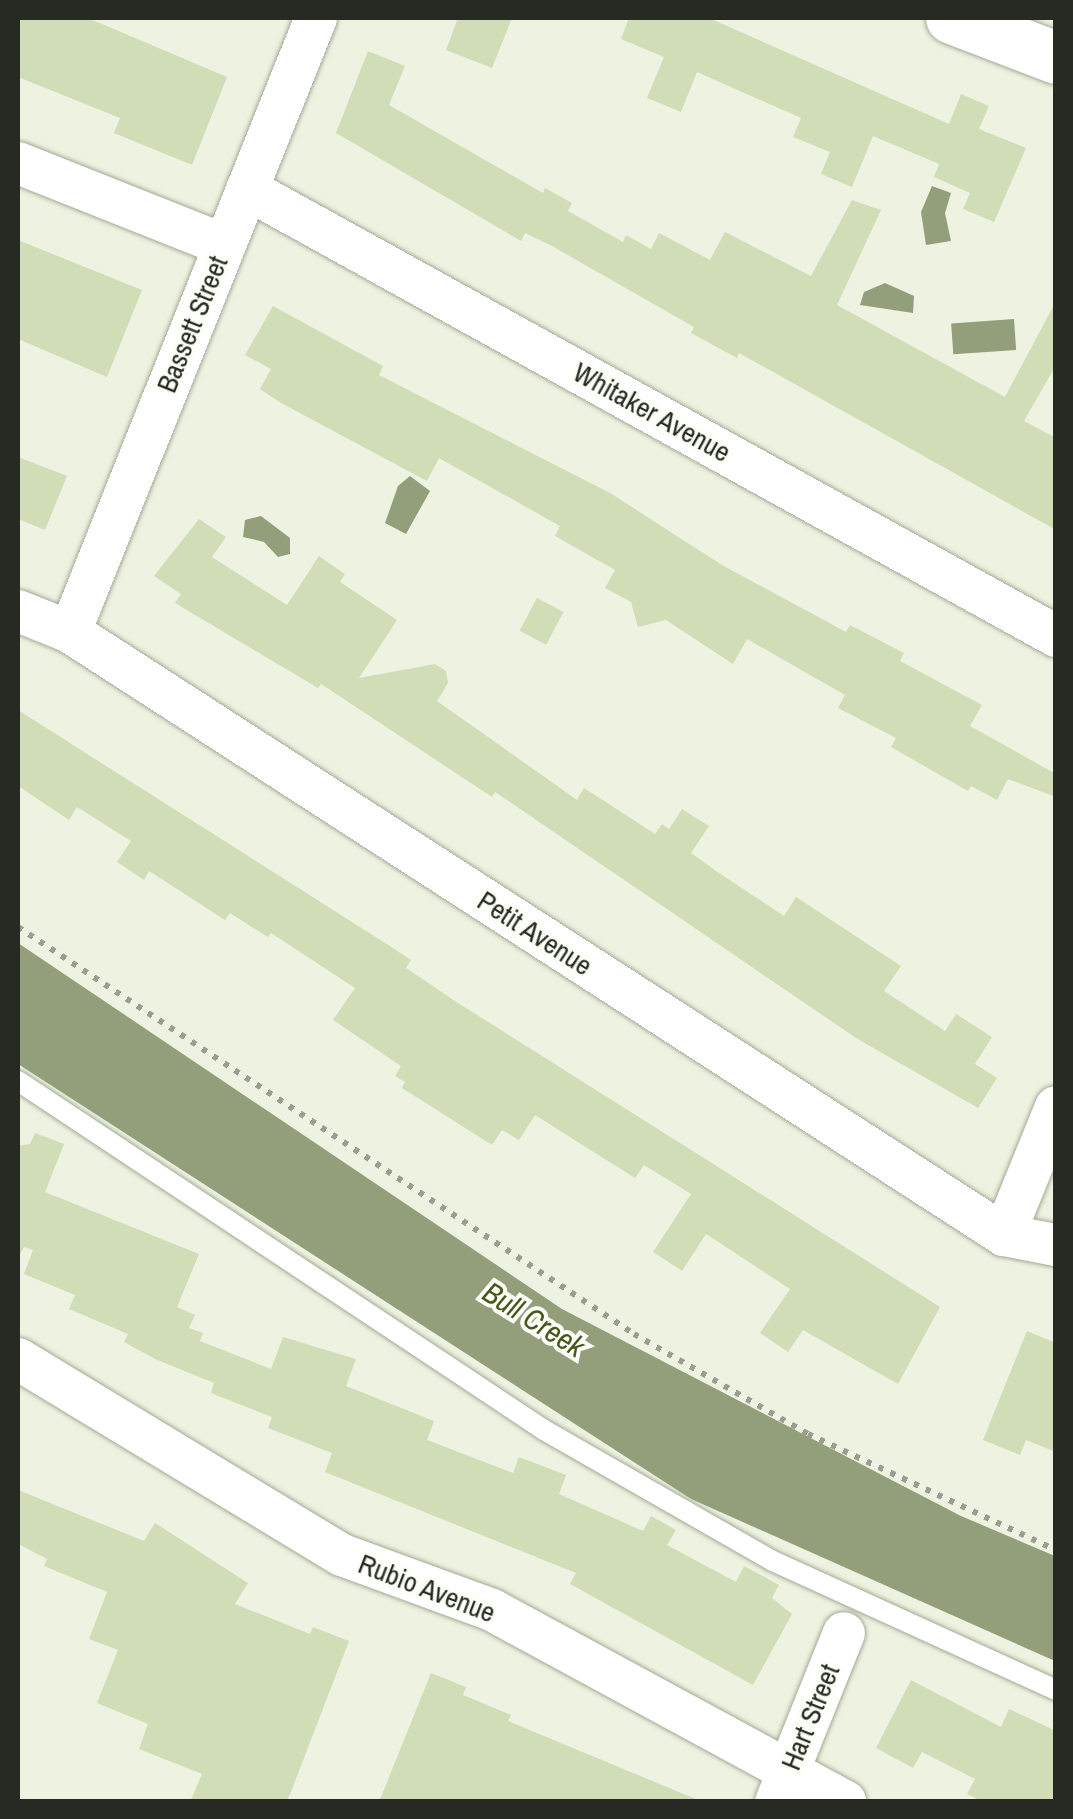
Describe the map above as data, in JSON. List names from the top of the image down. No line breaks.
{"streets":{"street":["Bassett Street","Whitaker Avenue","Petit Avenue","Rubio Avenue","Hart Street"]},"crossings":[["Bassett Street","Whitaker Avenue"],["Bassett Street","Petit Avenue"],["Rubio Avenue","Hart Street"]],"water":["Bull Creek"]}
